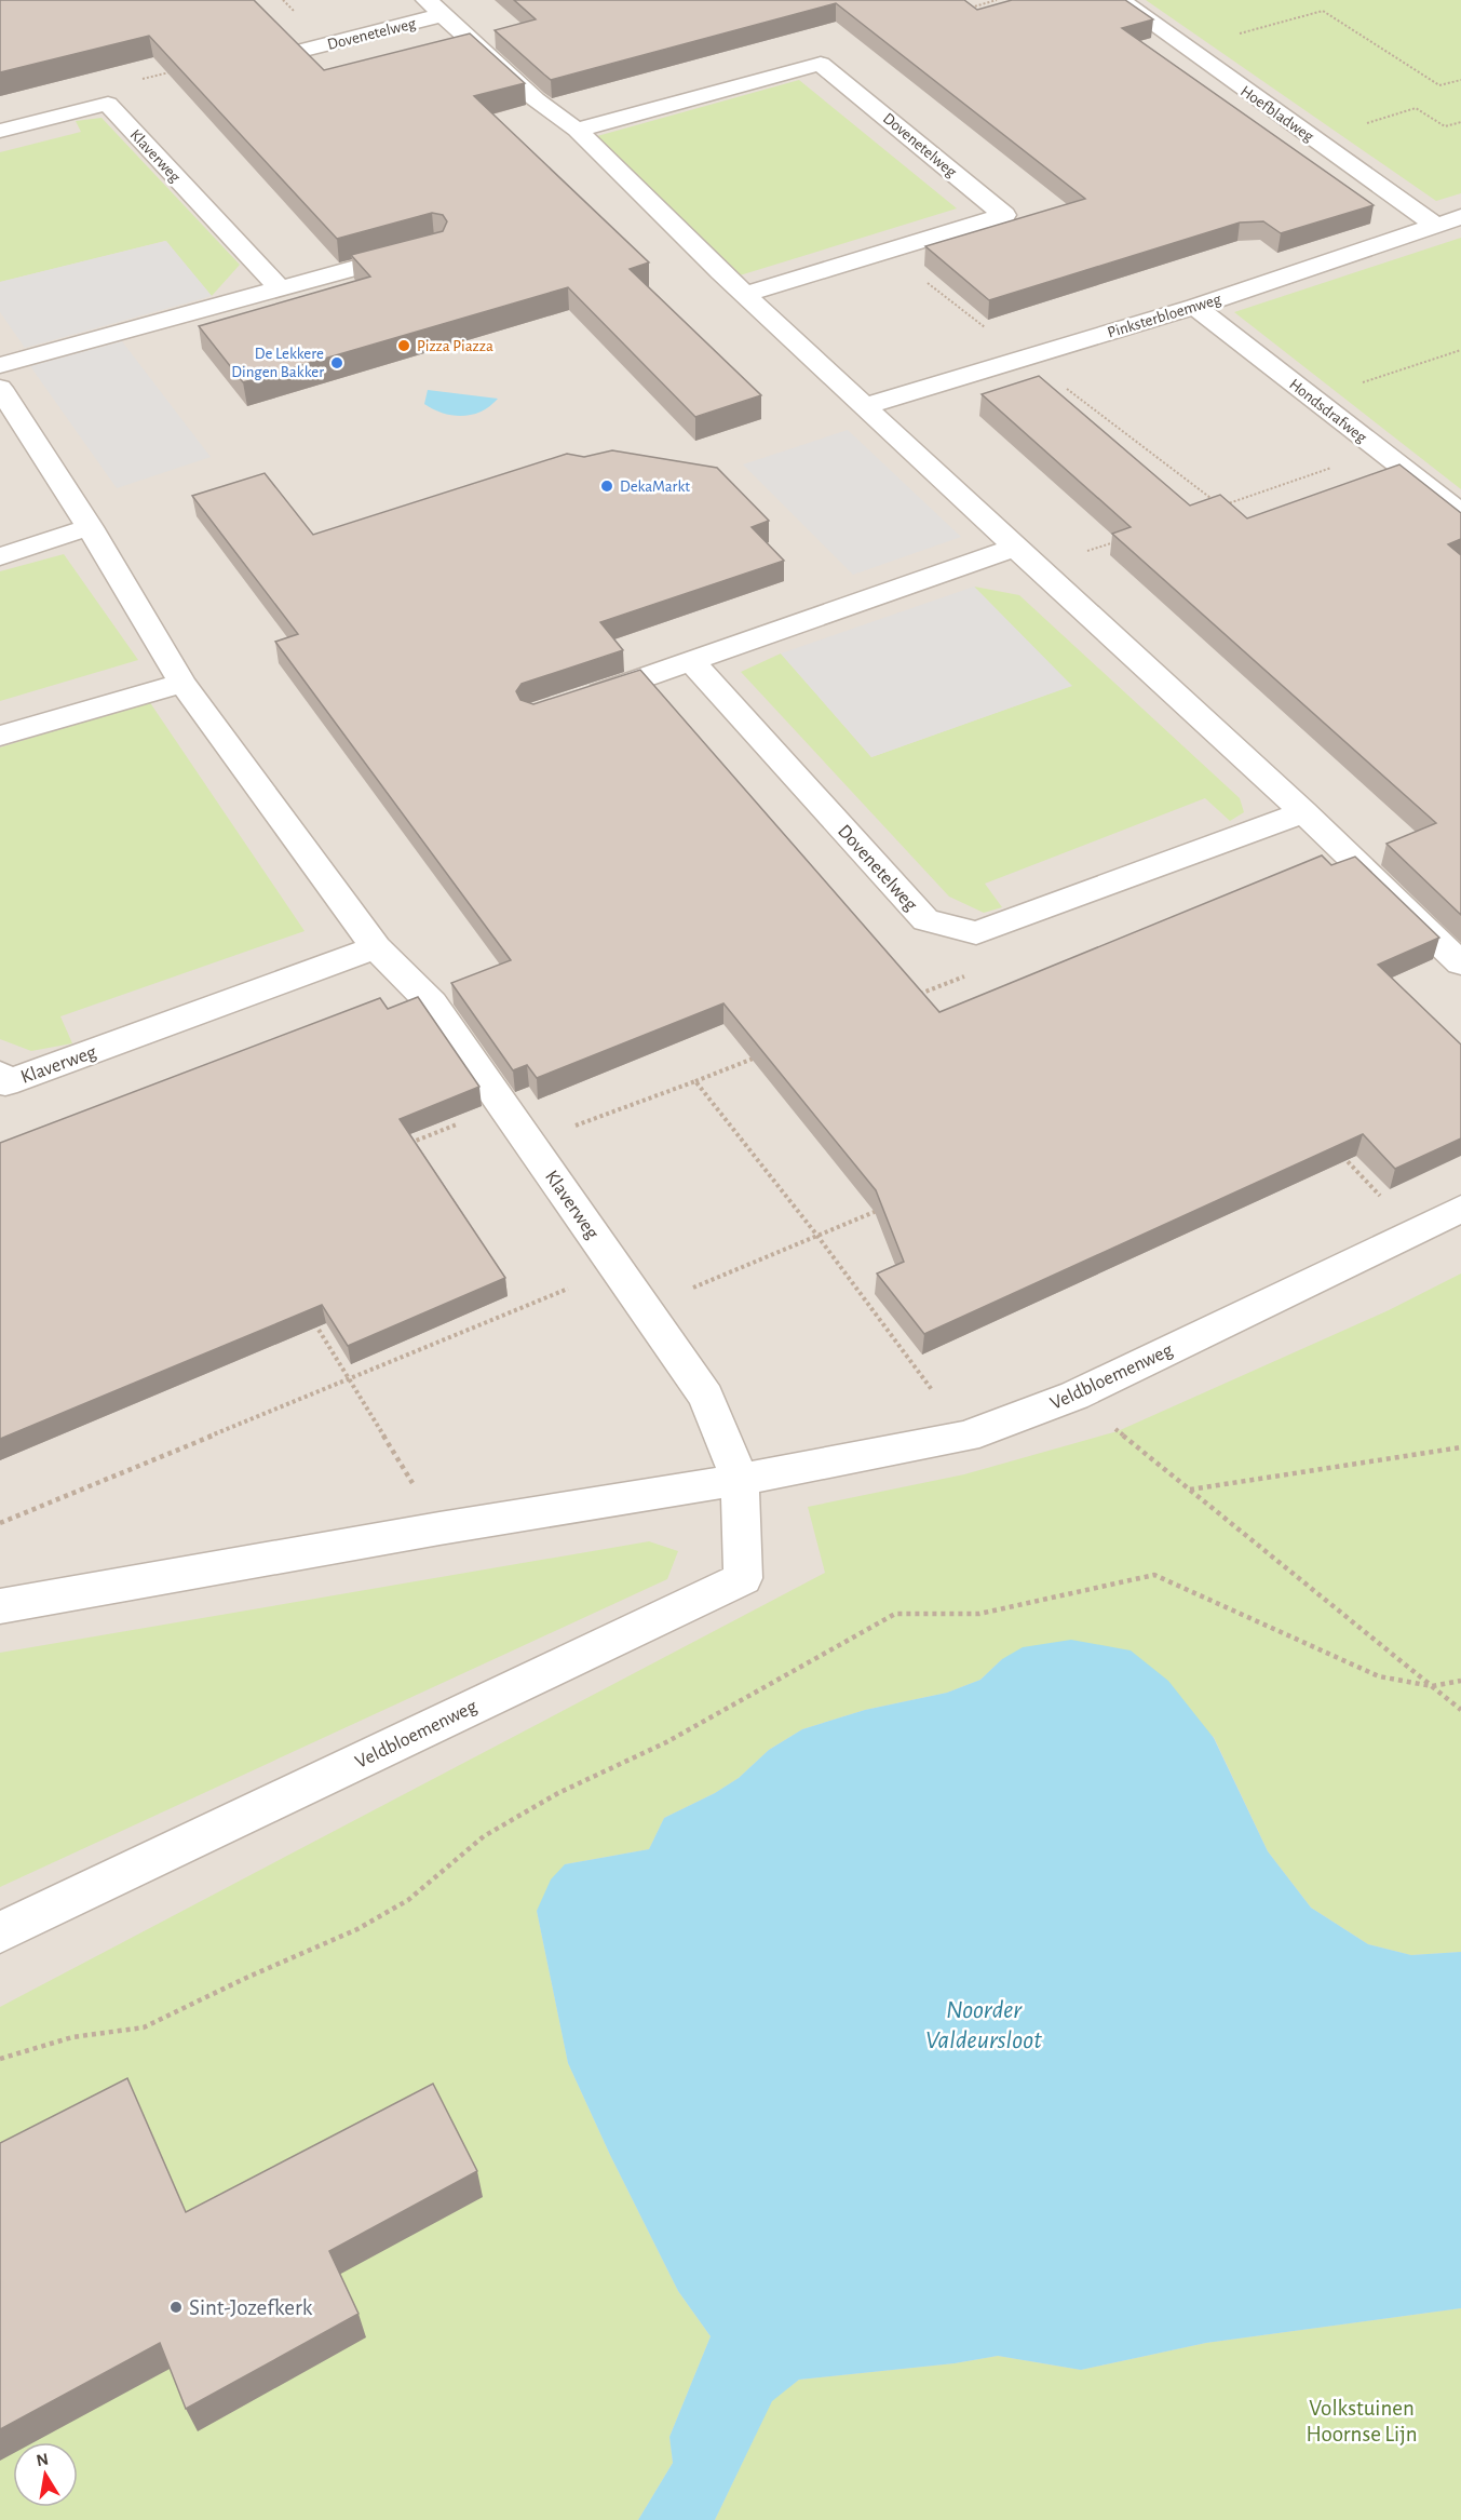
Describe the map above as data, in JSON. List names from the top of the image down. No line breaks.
{"streets":{"street":["Dovenetelweg","Hoefbladweg","Klaverweg","Pinksterbloemweg","Hondsdrafweg","Veldbloemenweg"]},"crossings":[["Dovenetelweg","Pinksterbloemweg"],["Hoefbladweg","Pinksterbloemweg"],["Klaverweg","Veldbloemenweg"],["Pinksterbloemweg","Hondsdrafweg"]],"water":["Noorder Valdeursloot"],"parks":["Volkstuinen Hoornse Lijn"],"places":["Pizza Piazza","De Lekkere Dingen Bakker","DekaMarkt","Sint-Jozefkerk"],"north":"top"}
